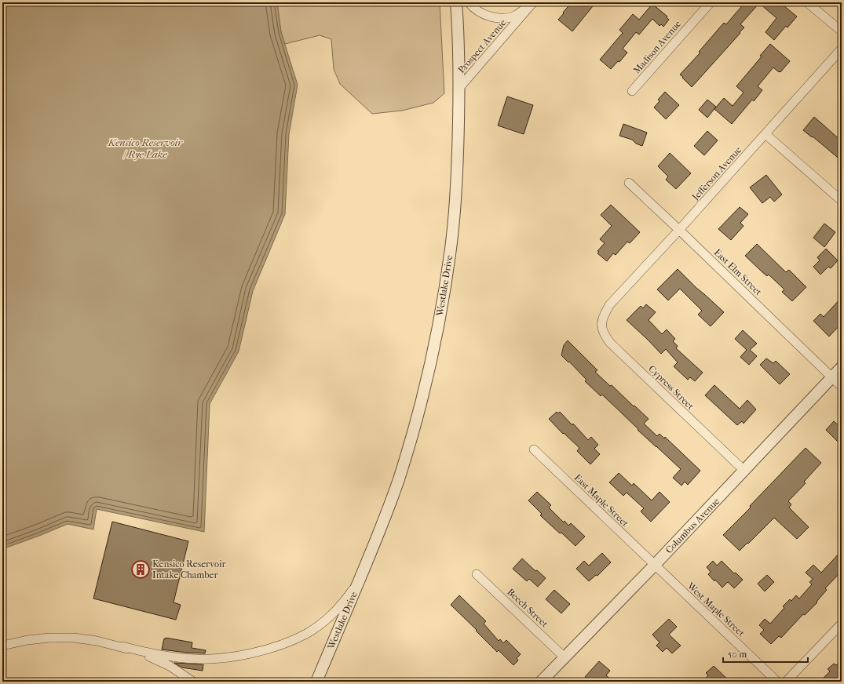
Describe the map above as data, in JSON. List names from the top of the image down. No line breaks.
{"streets":{"street":["Prospect Avenue","Madison Avenue","Jefferson Avenue","East Elm Street","Westlake Drive","Cypress Street","East Maple Street","Columbus Avenue","Beech Street","West Maple Street"]},"crossings":[["Prospect Avenue","Westlake Drive"],["Jefferson Avenue","East Elm Street"],["Jefferson Avenue","Cypress Street"],["East Elm Street","Columbus Avenue"],["Cypress Street","Columbus Avenue"],["East Maple Street","Columbus Avenue"],["East Maple Street","West Maple Street"],["Columbus Avenue","Beech Street"],["Columbus Avenue","West Maple Street"]],"water":["Kensico Reservoir / Rye Lake"],"places":{"building":["Kensico Reservoir Intake Chamber"]},"scale_bar":"50 m"}
